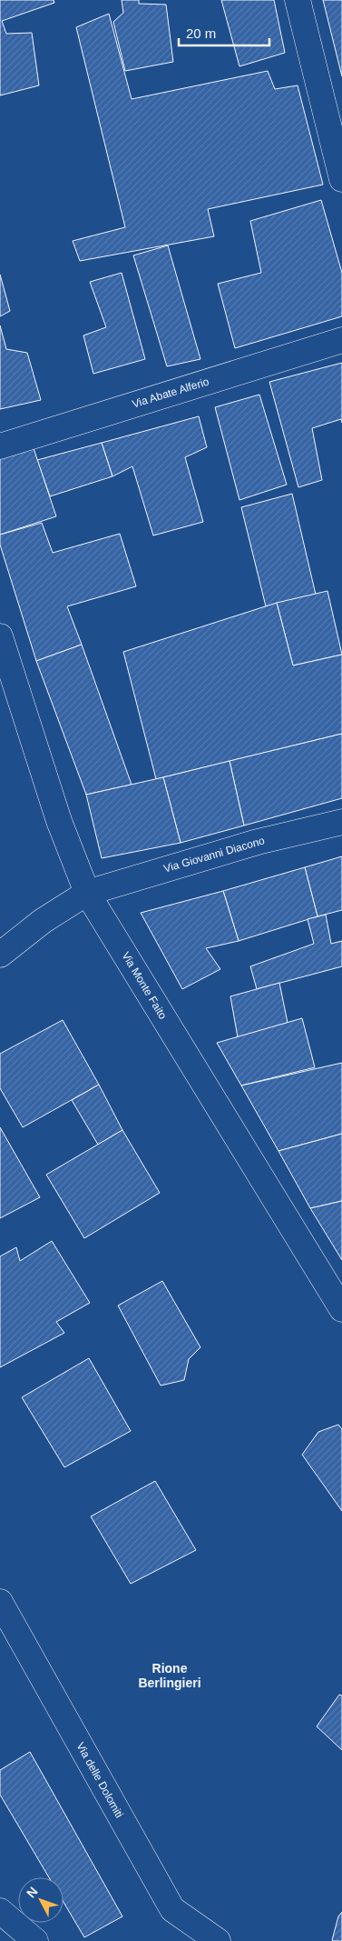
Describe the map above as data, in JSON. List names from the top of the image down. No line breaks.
{"streets":{"street":["Via Abate Alferio","Via Giovanni Diacono","Via Monte Faito","Via delle Dolomiti"]},"crossings":[["Via Giovanni Diacono","Via Monte Faito"]],"districts":["Rione Berlingieri"],"scale_bar":"20 m","north":"top left"}
